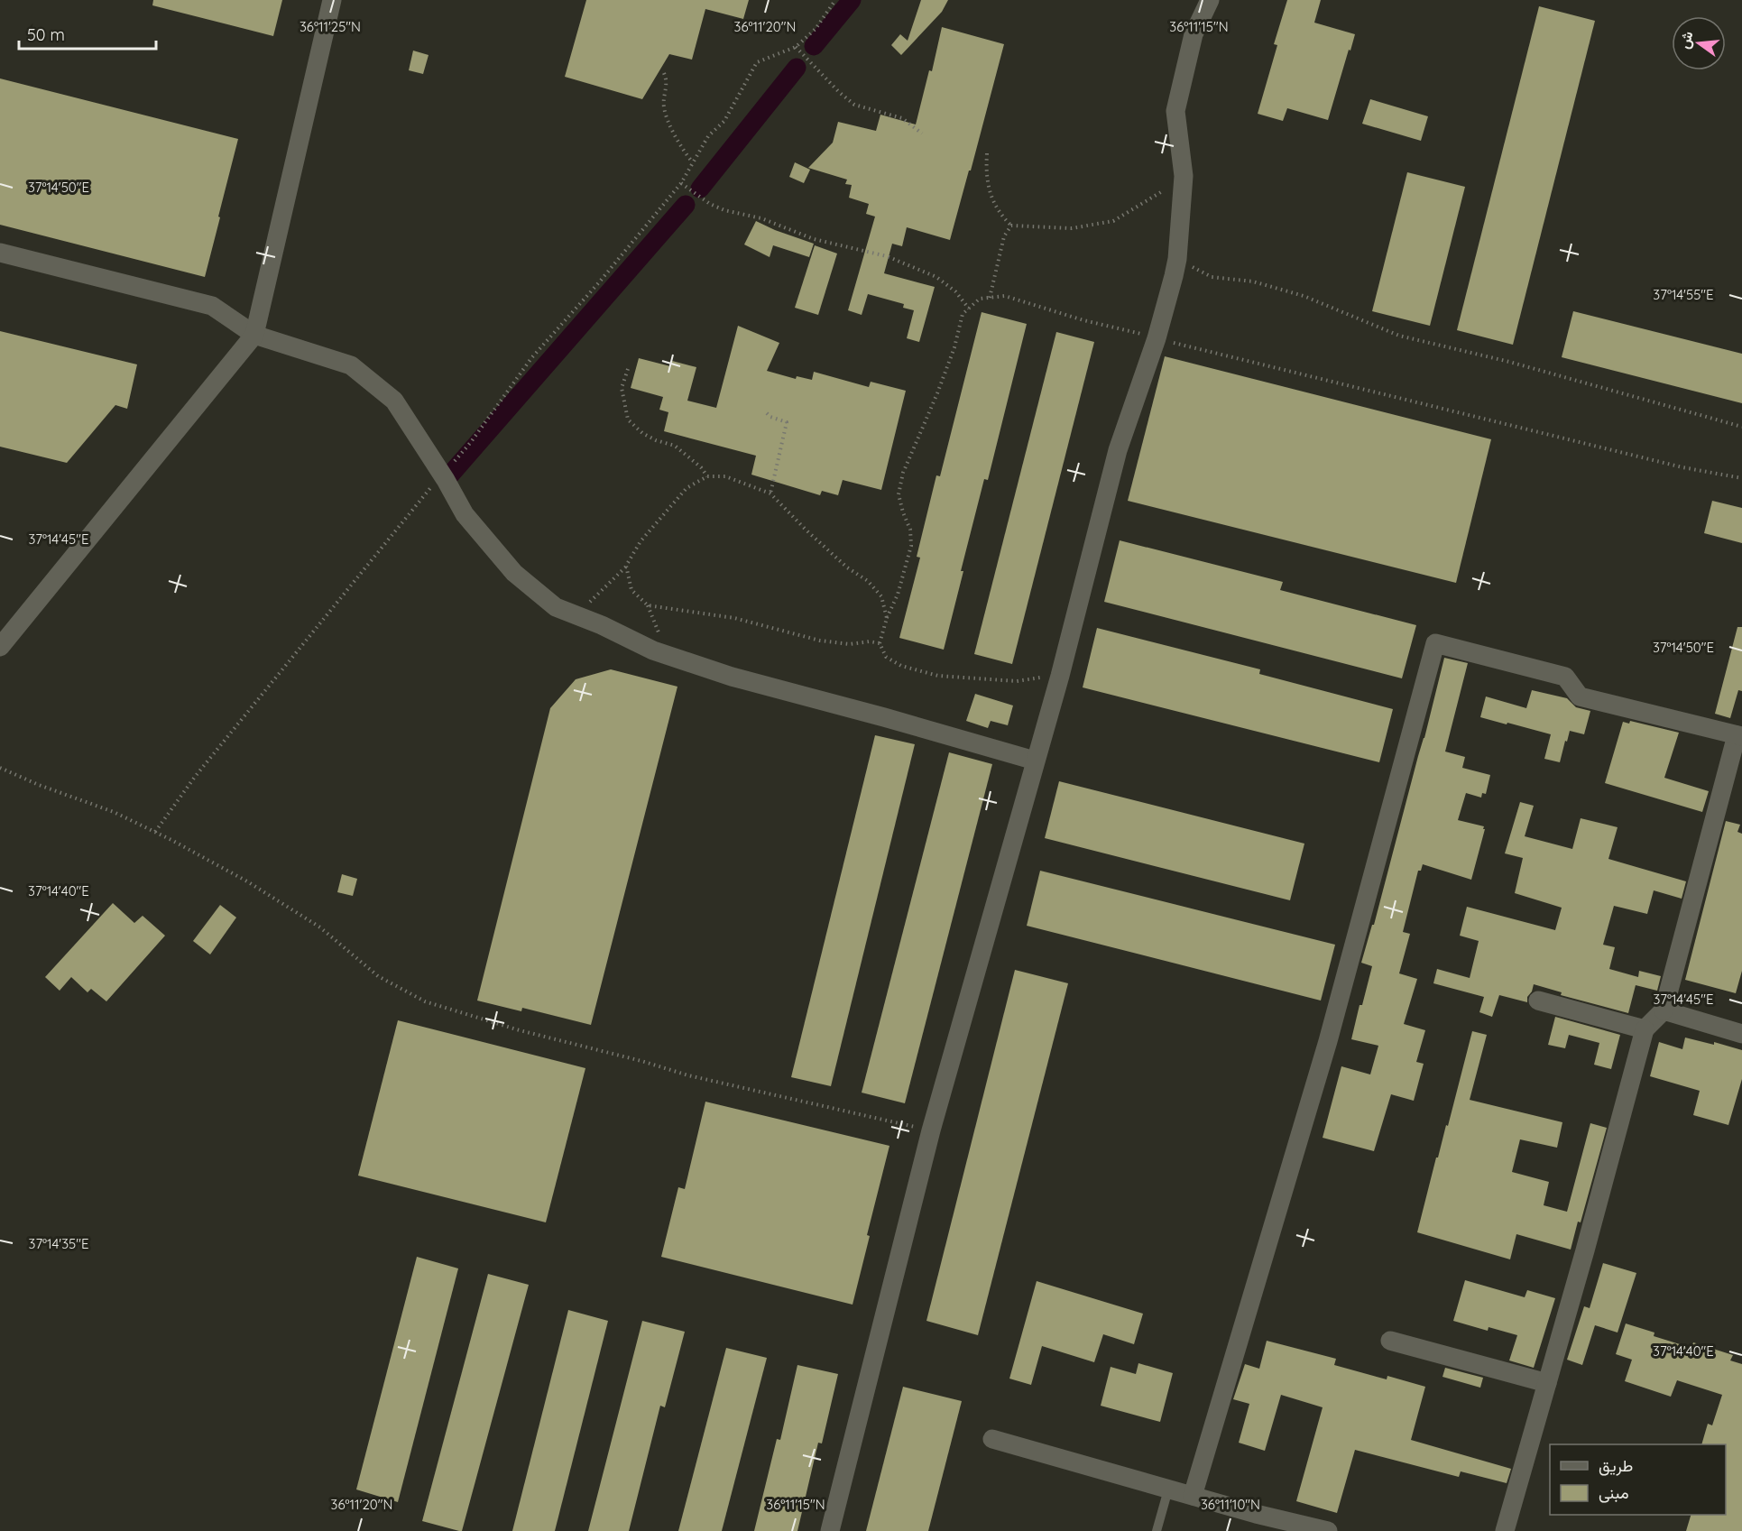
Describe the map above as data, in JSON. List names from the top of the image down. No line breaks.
{"legend":["طريق","مبنى"],"scale_bar":"50 m","north":"left","coordinates":["36°11'25\"N","36°11'20\"N","36°11'15\"N","37°14'50\"E","37°14'55\"E","37°14'45\"E","37°14'40\"E","37°14'35\"E","36°11'10\"N"]}
